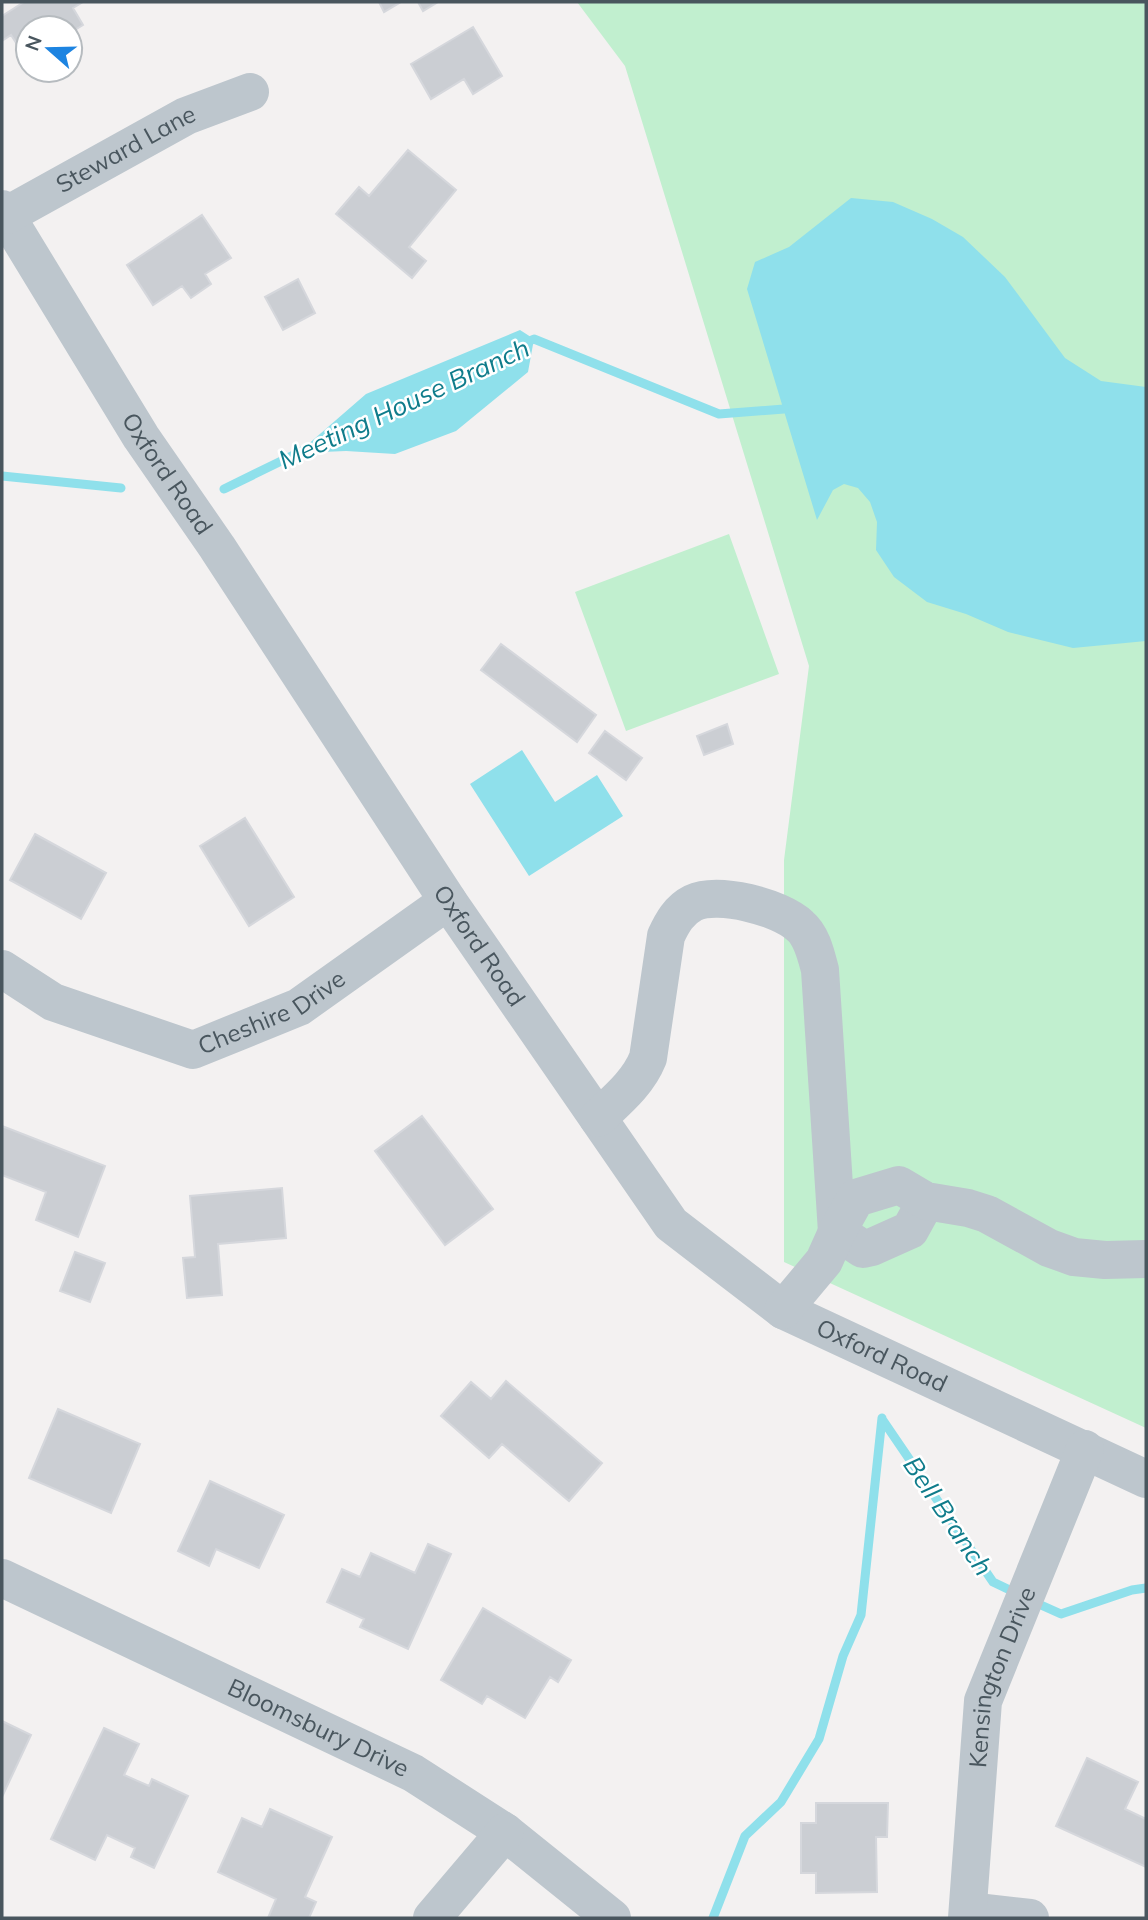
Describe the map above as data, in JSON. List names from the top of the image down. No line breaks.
{"streets":{"street":["Steward Lane","Oxford Road","Cheshire Drive","Kensington Drive","Bloomsbury Drive"]},"crossings":[["Steward Lane","Oxford Road"],["Oxford Road","Cheshire Drive"],["Oxford Road","Kensington Drive"]],"water":["Meeting House Branch","Bell Branch"],"north":"left"}
